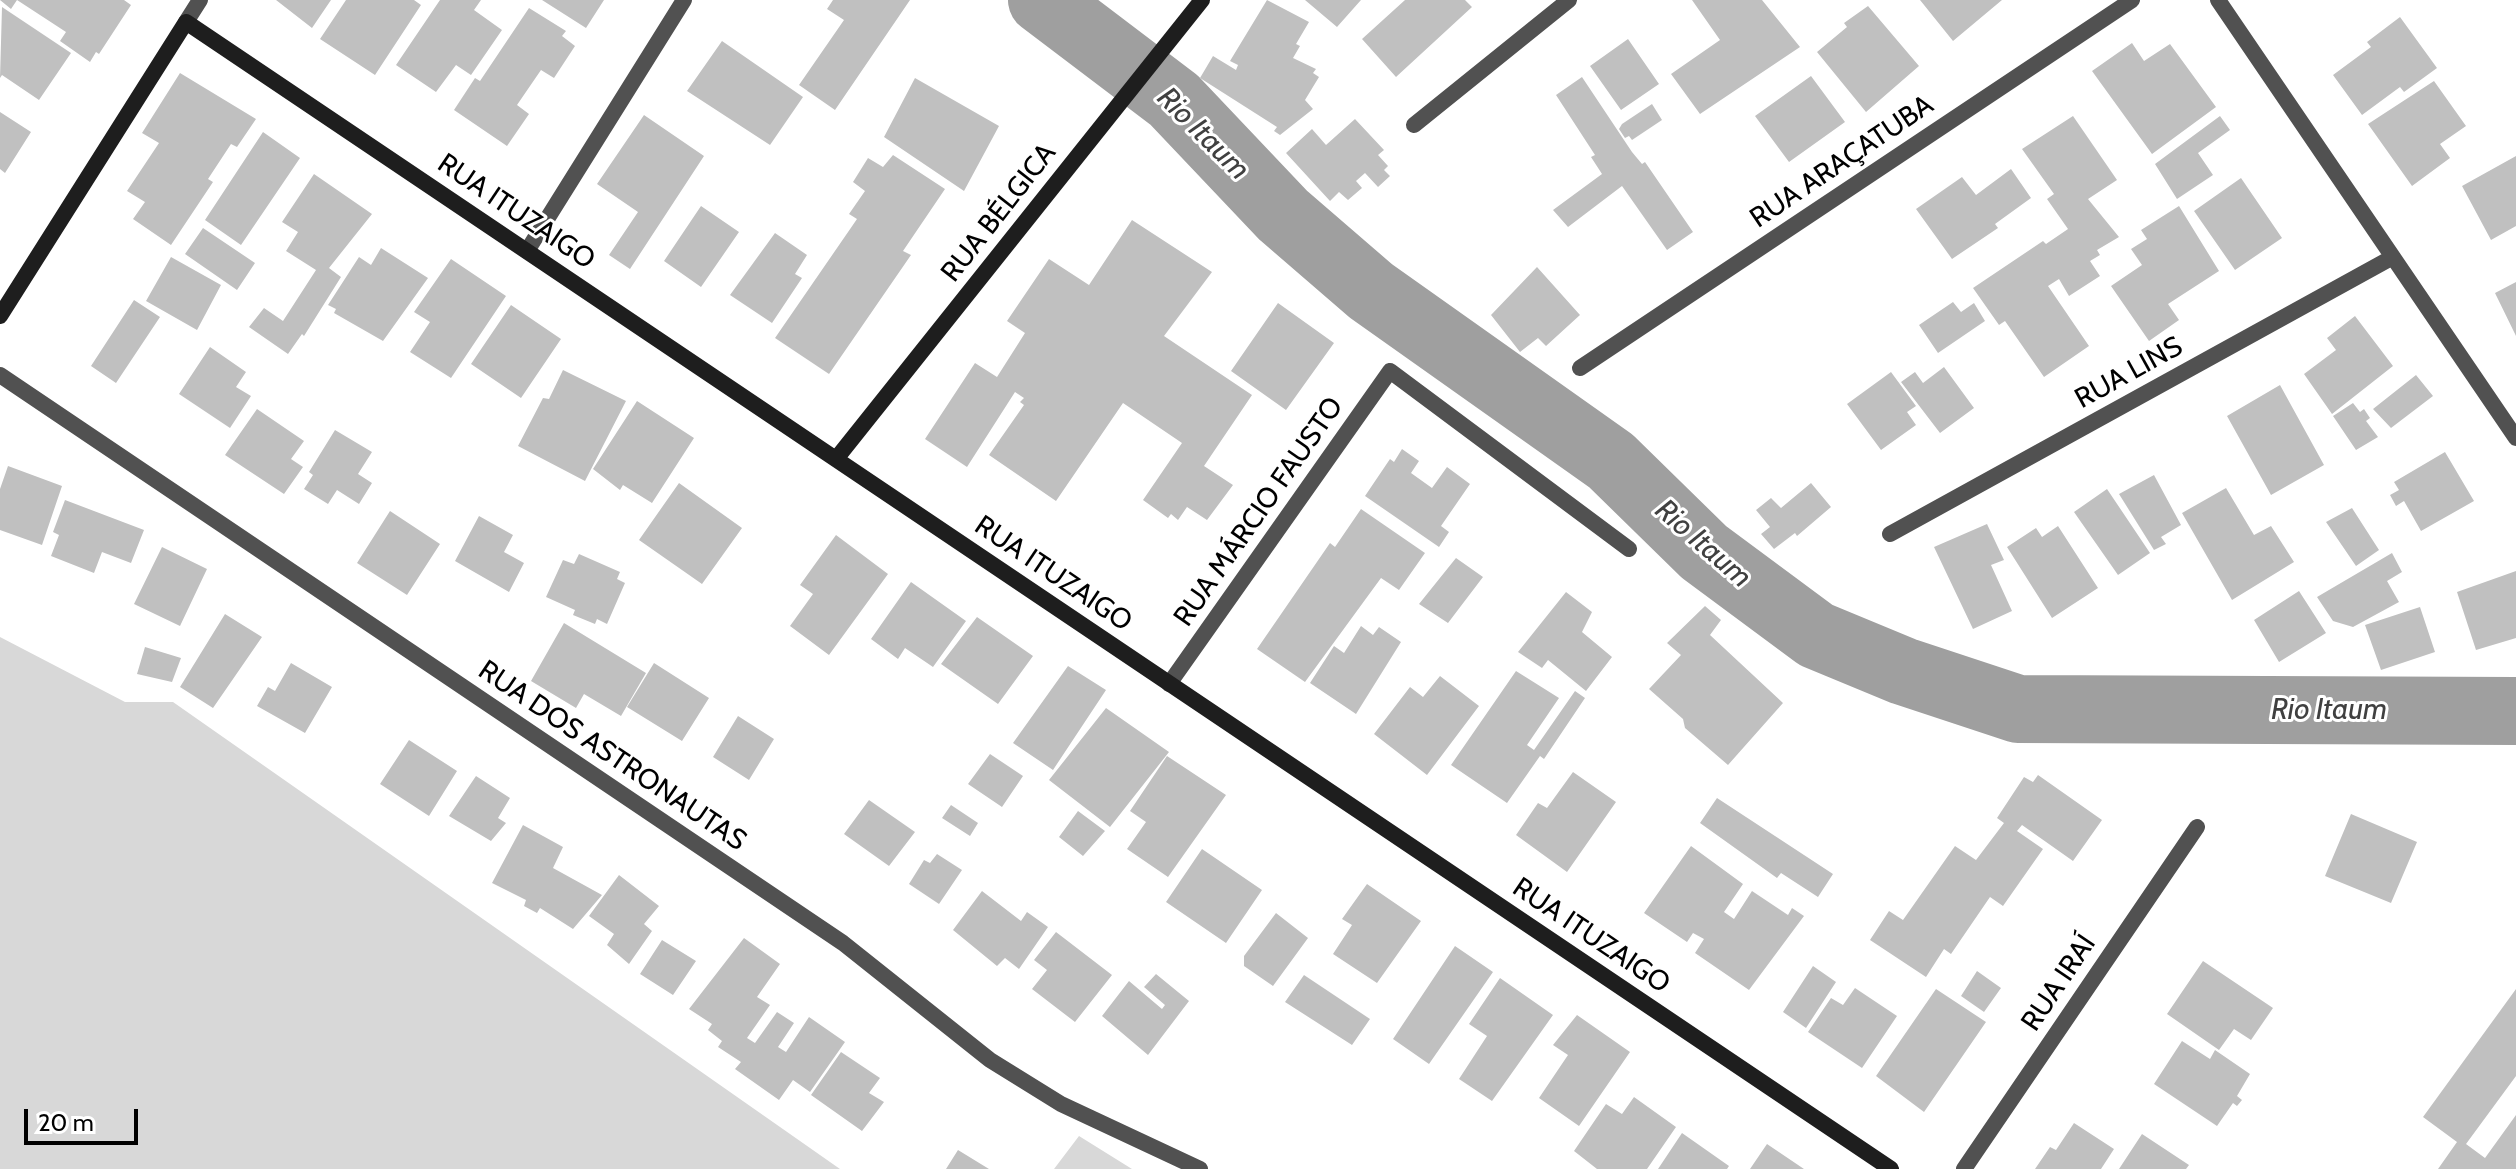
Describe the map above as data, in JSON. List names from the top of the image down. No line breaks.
{"streets":{"street":["RUA ARAÇATUBA","RUA ITUZAIGO","RUA BÉLGICA","RUA LINS","RUA MÁRCIO FAUSTO","RUA DOS ASTRONAUTAS","RUA IRAÍ"]},"crossings":[["RUA ITUZAIGO","RUA BÉLGICA"],["RUA ITUZAIGO","RUA MÁRCIO FAUSTO"]],"water":["Rio Itaum"],"scale_bar":"20 m"}
